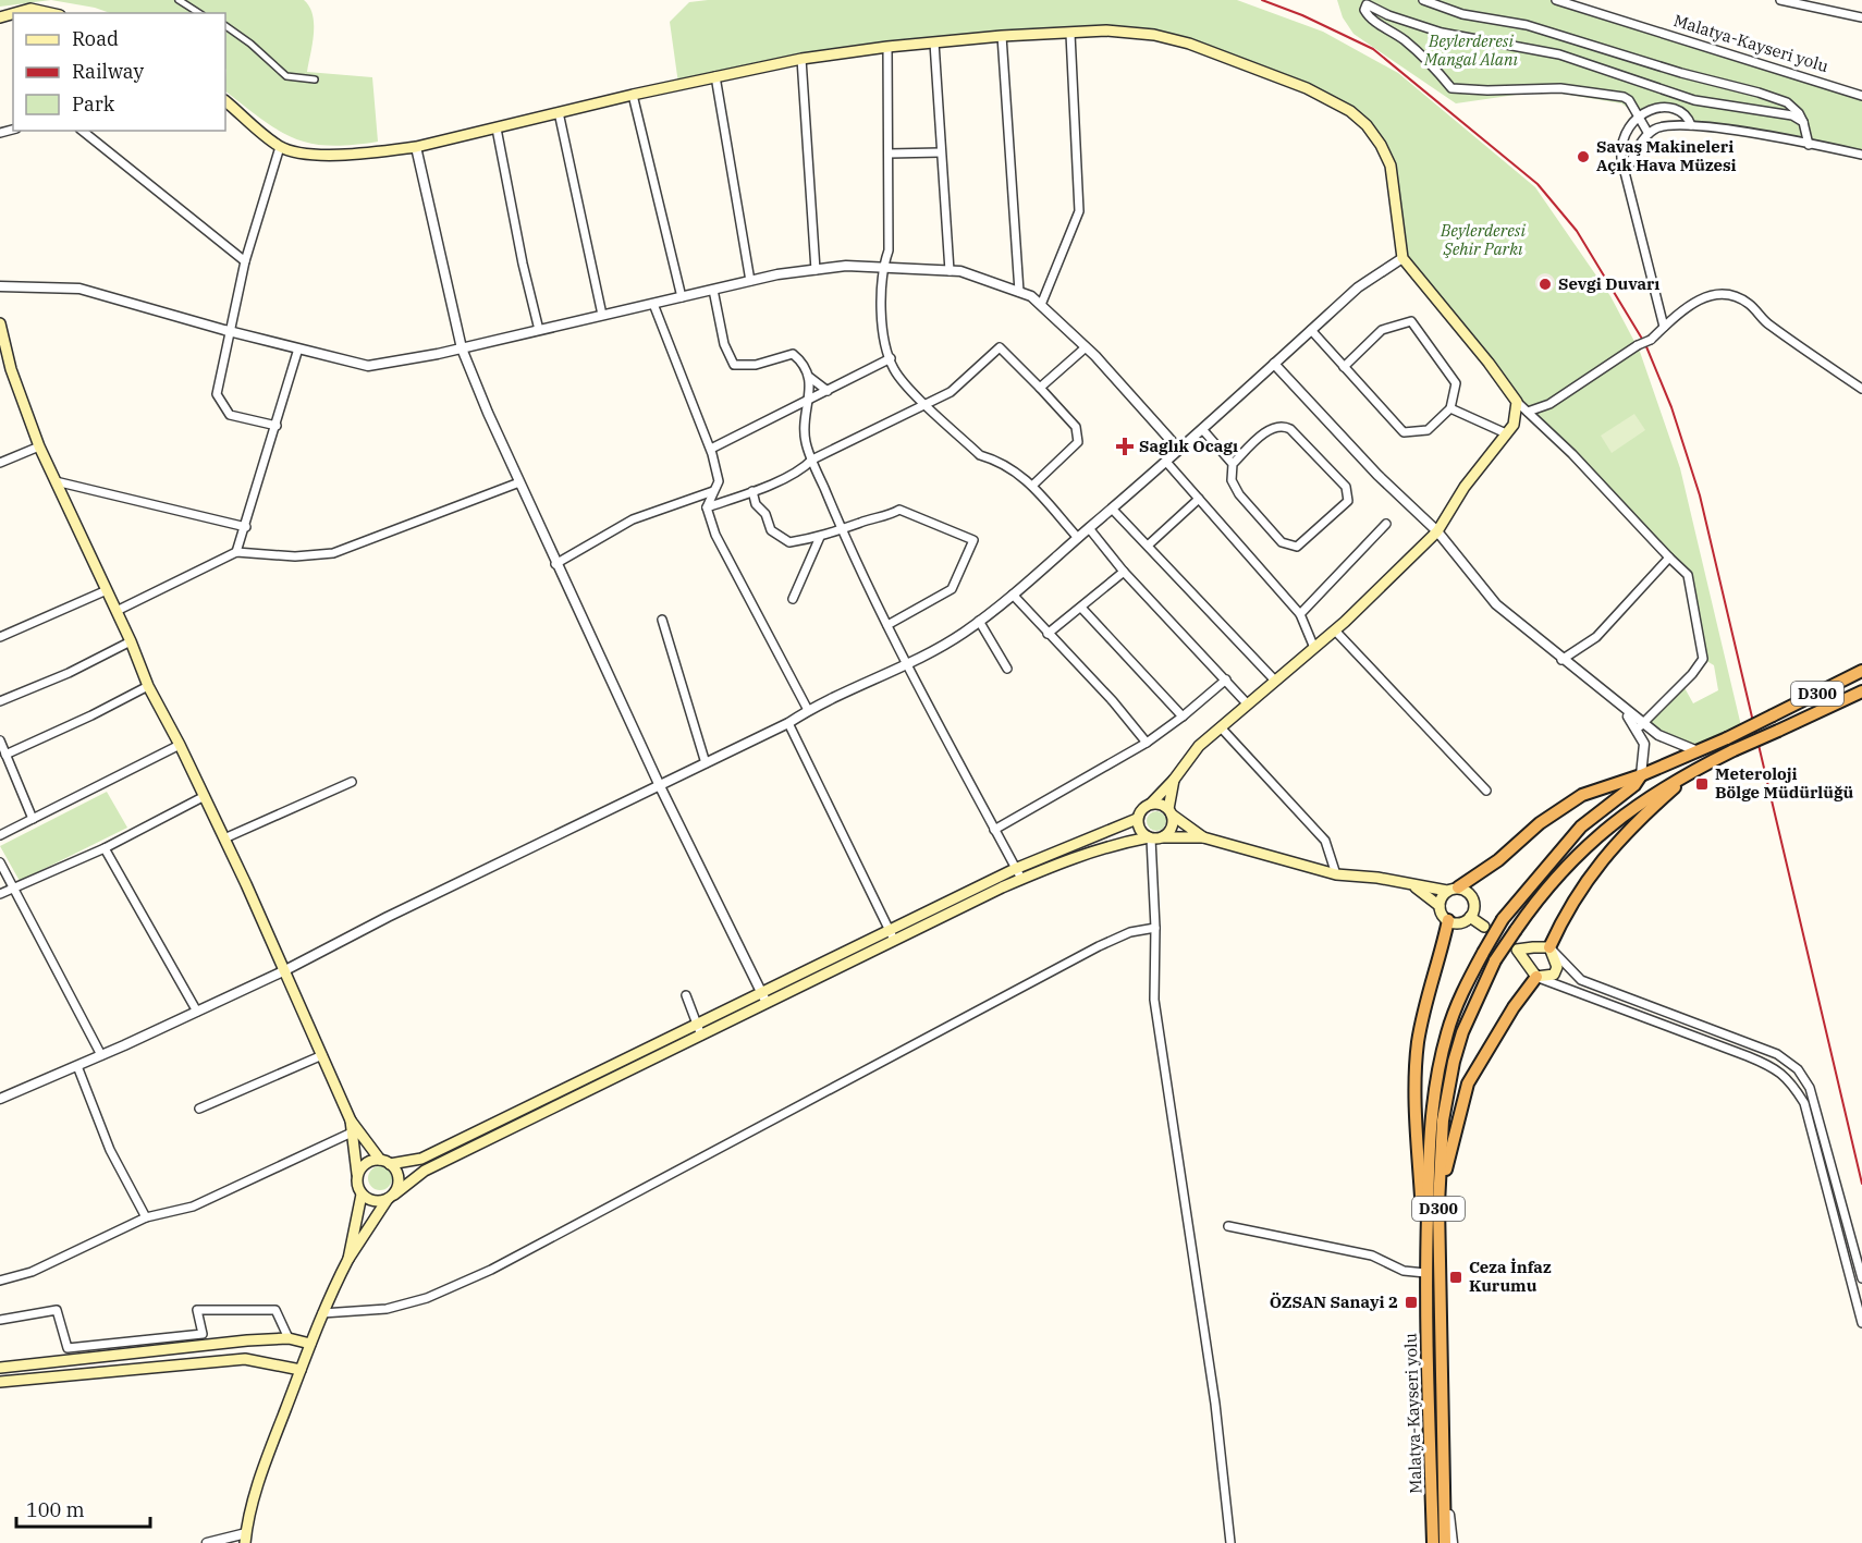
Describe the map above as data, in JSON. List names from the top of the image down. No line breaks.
{"streets":{"highway":["Malatya-Kayseri yolu","D300"]},"parks":["Beylerderesi Mangal Alanı","Beylerderesi Şehir Parkı"],"places":{"other":["Savaş Makineleri Açık Hava Müzesi","Sevgi Duvarı"],"health":["Saglık Ocagı"],"transit":["Meteroloji Bölge Müdürlüğü","Ceza İnfaz Kurumu","ÖZSAN Sanayi 2"]},"legend":["Road","Railway","Park"],"scale_bar":"100 m"}
